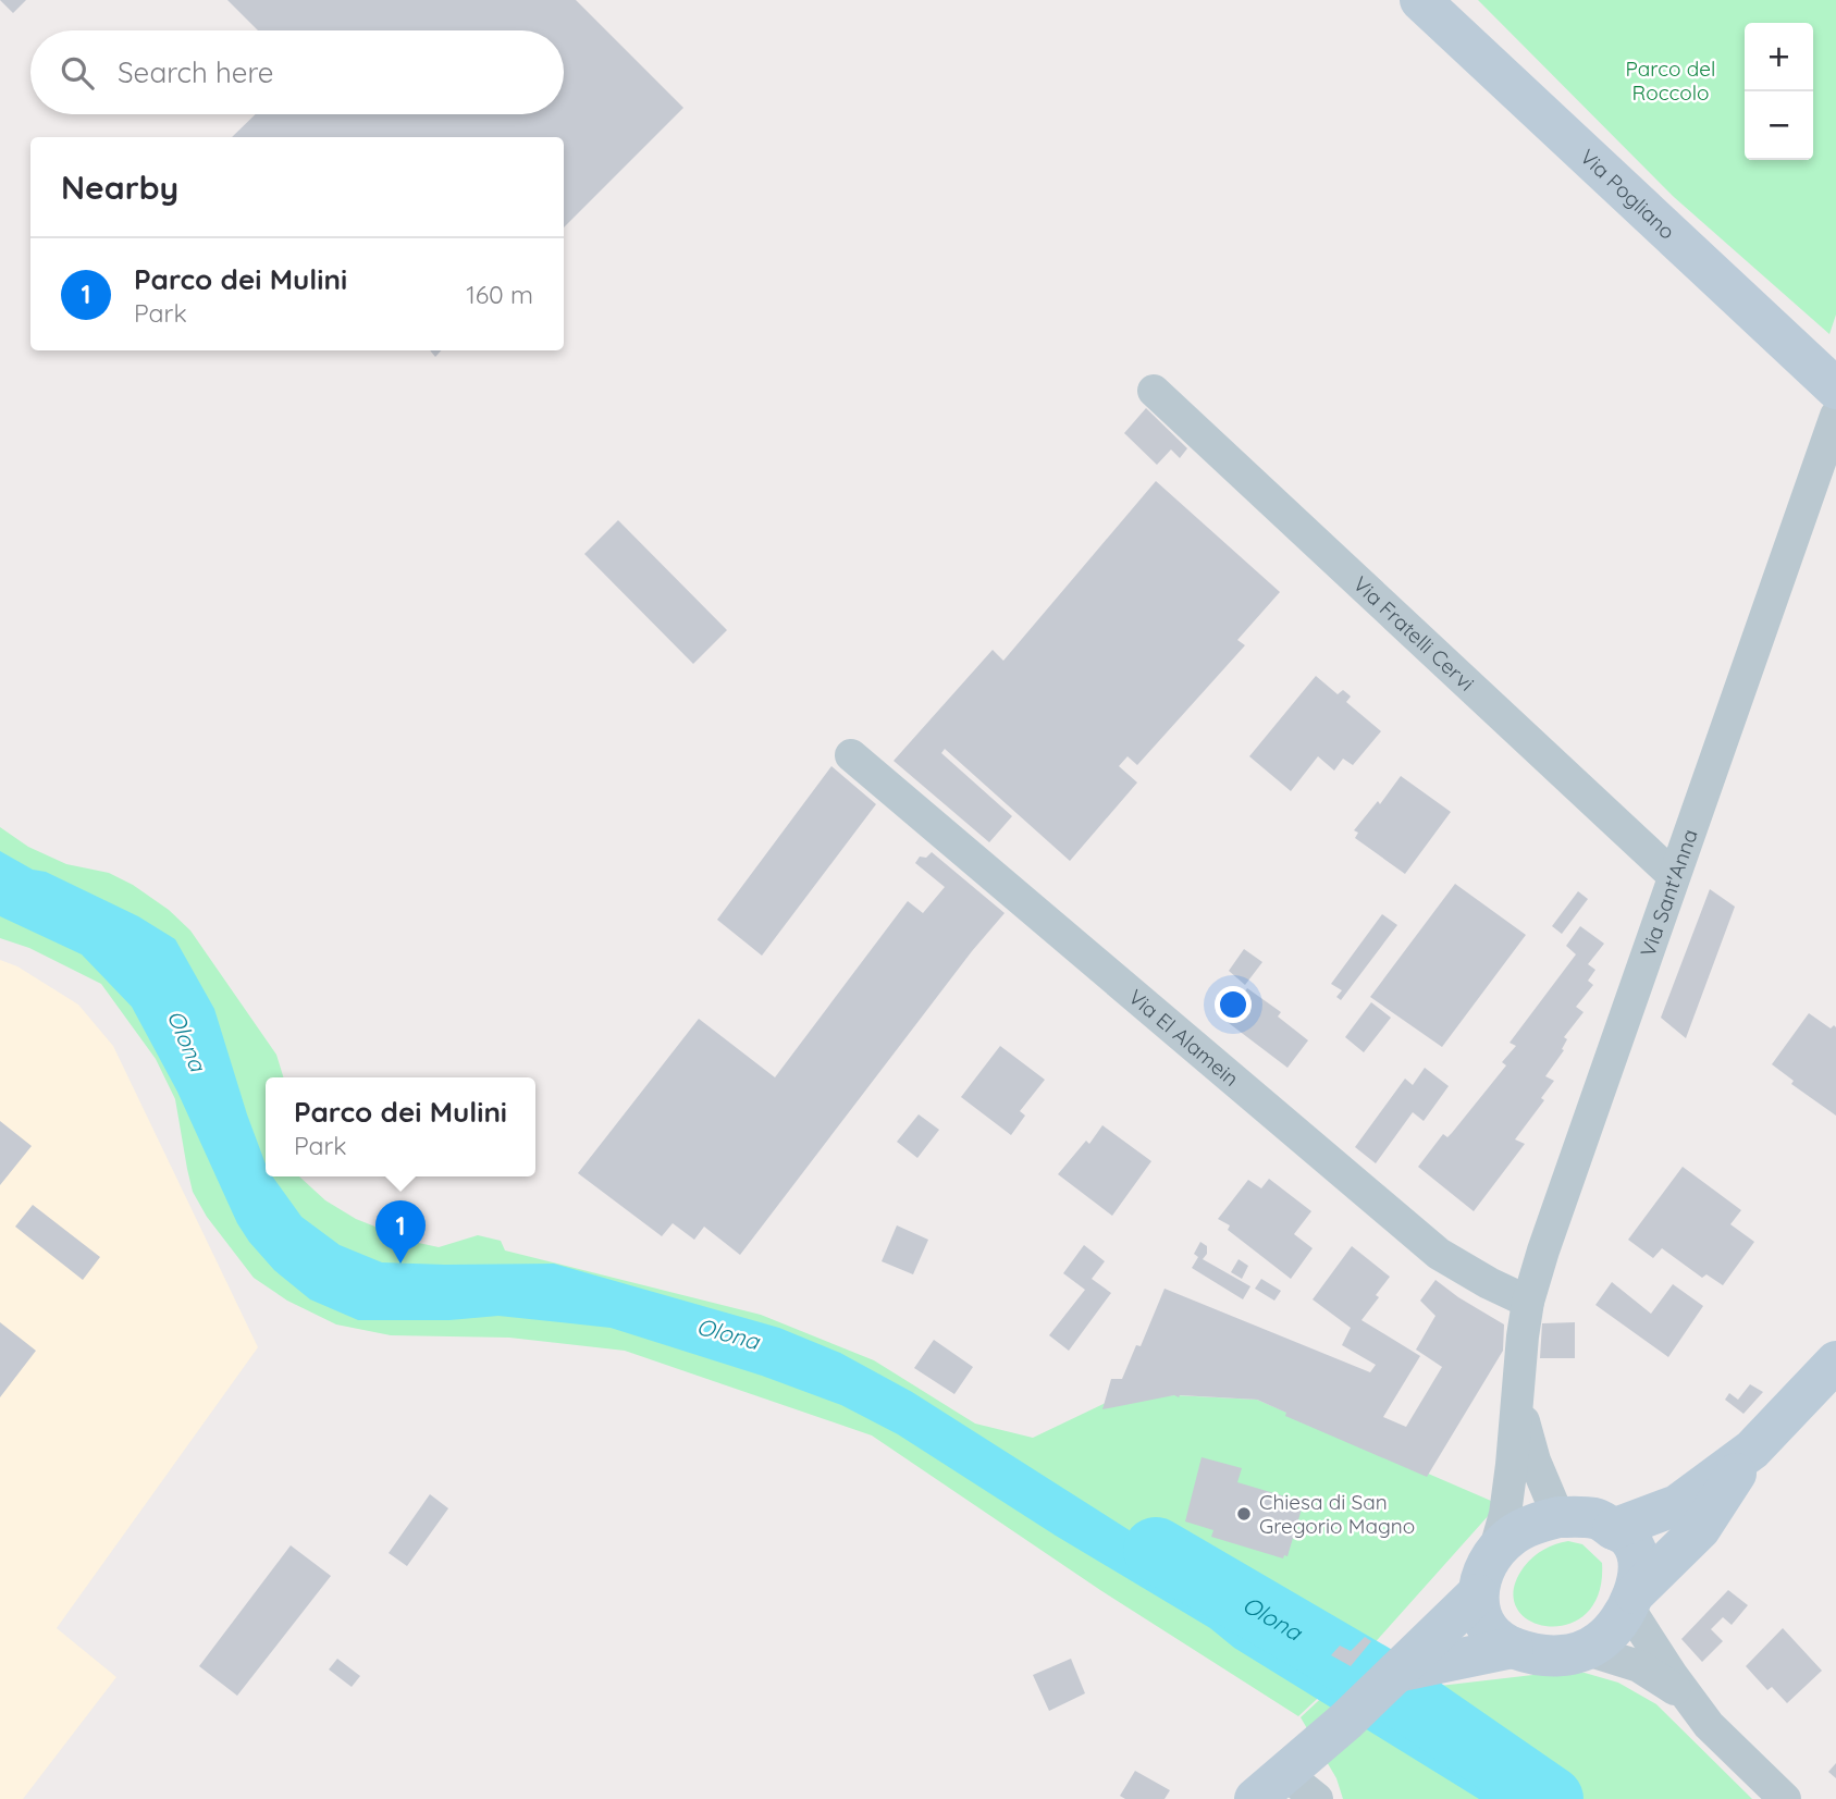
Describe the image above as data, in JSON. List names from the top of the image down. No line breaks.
{"streets":{"street":["Via Pogliano","Via Fratelli Cervi","Via Sant'Anna","Via El Alamein"]},"crossings":[["Via Fratelli Cervi","Via Sant'Anna"],["Via Sant'Anna","Via El Alamein"]],"water":["Olona"],"parks":["Parco del Roccolo"],"places":["Chiesa di San Gregorio Magno"],"page":{"map_buttons":["+","−"],"search":"Search here","heading":"Nearby","list":[{"mark":"1","name":"Parco dei Mulini","note":"Park","value":"160 m"}],"popup":["Parco dei Mulini","Park"],"pins":"1"}}
